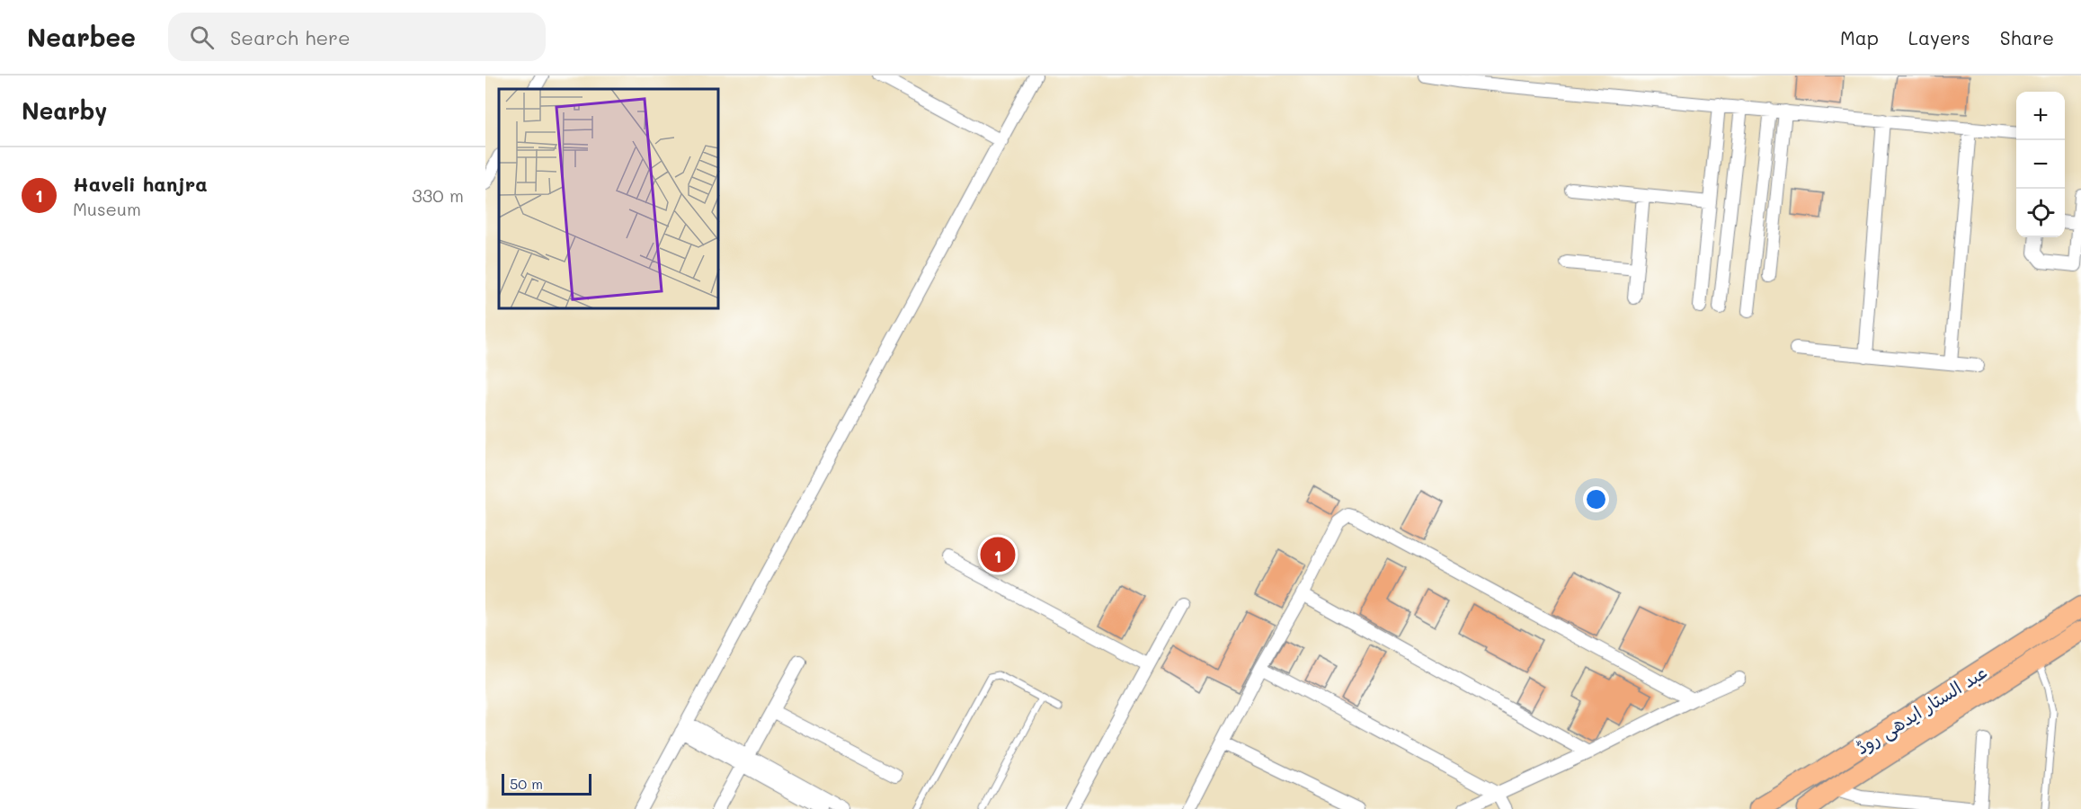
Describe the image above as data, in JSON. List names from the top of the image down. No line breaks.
{"streets":{"main road":["عبد الستار ایدھی روڈ"]},"scale_bar":"50 m","page":{"header":"Nearbee","search":"Search here","nav":["Map","Layers","Share"],"heading":"Nearby","map_buttons":["+","−"],"list":[{"mark":"1","name":"Haveli hanjra","note":"Museum","value":"330 m"}],"pins":"1","scale":"50 m"}}
